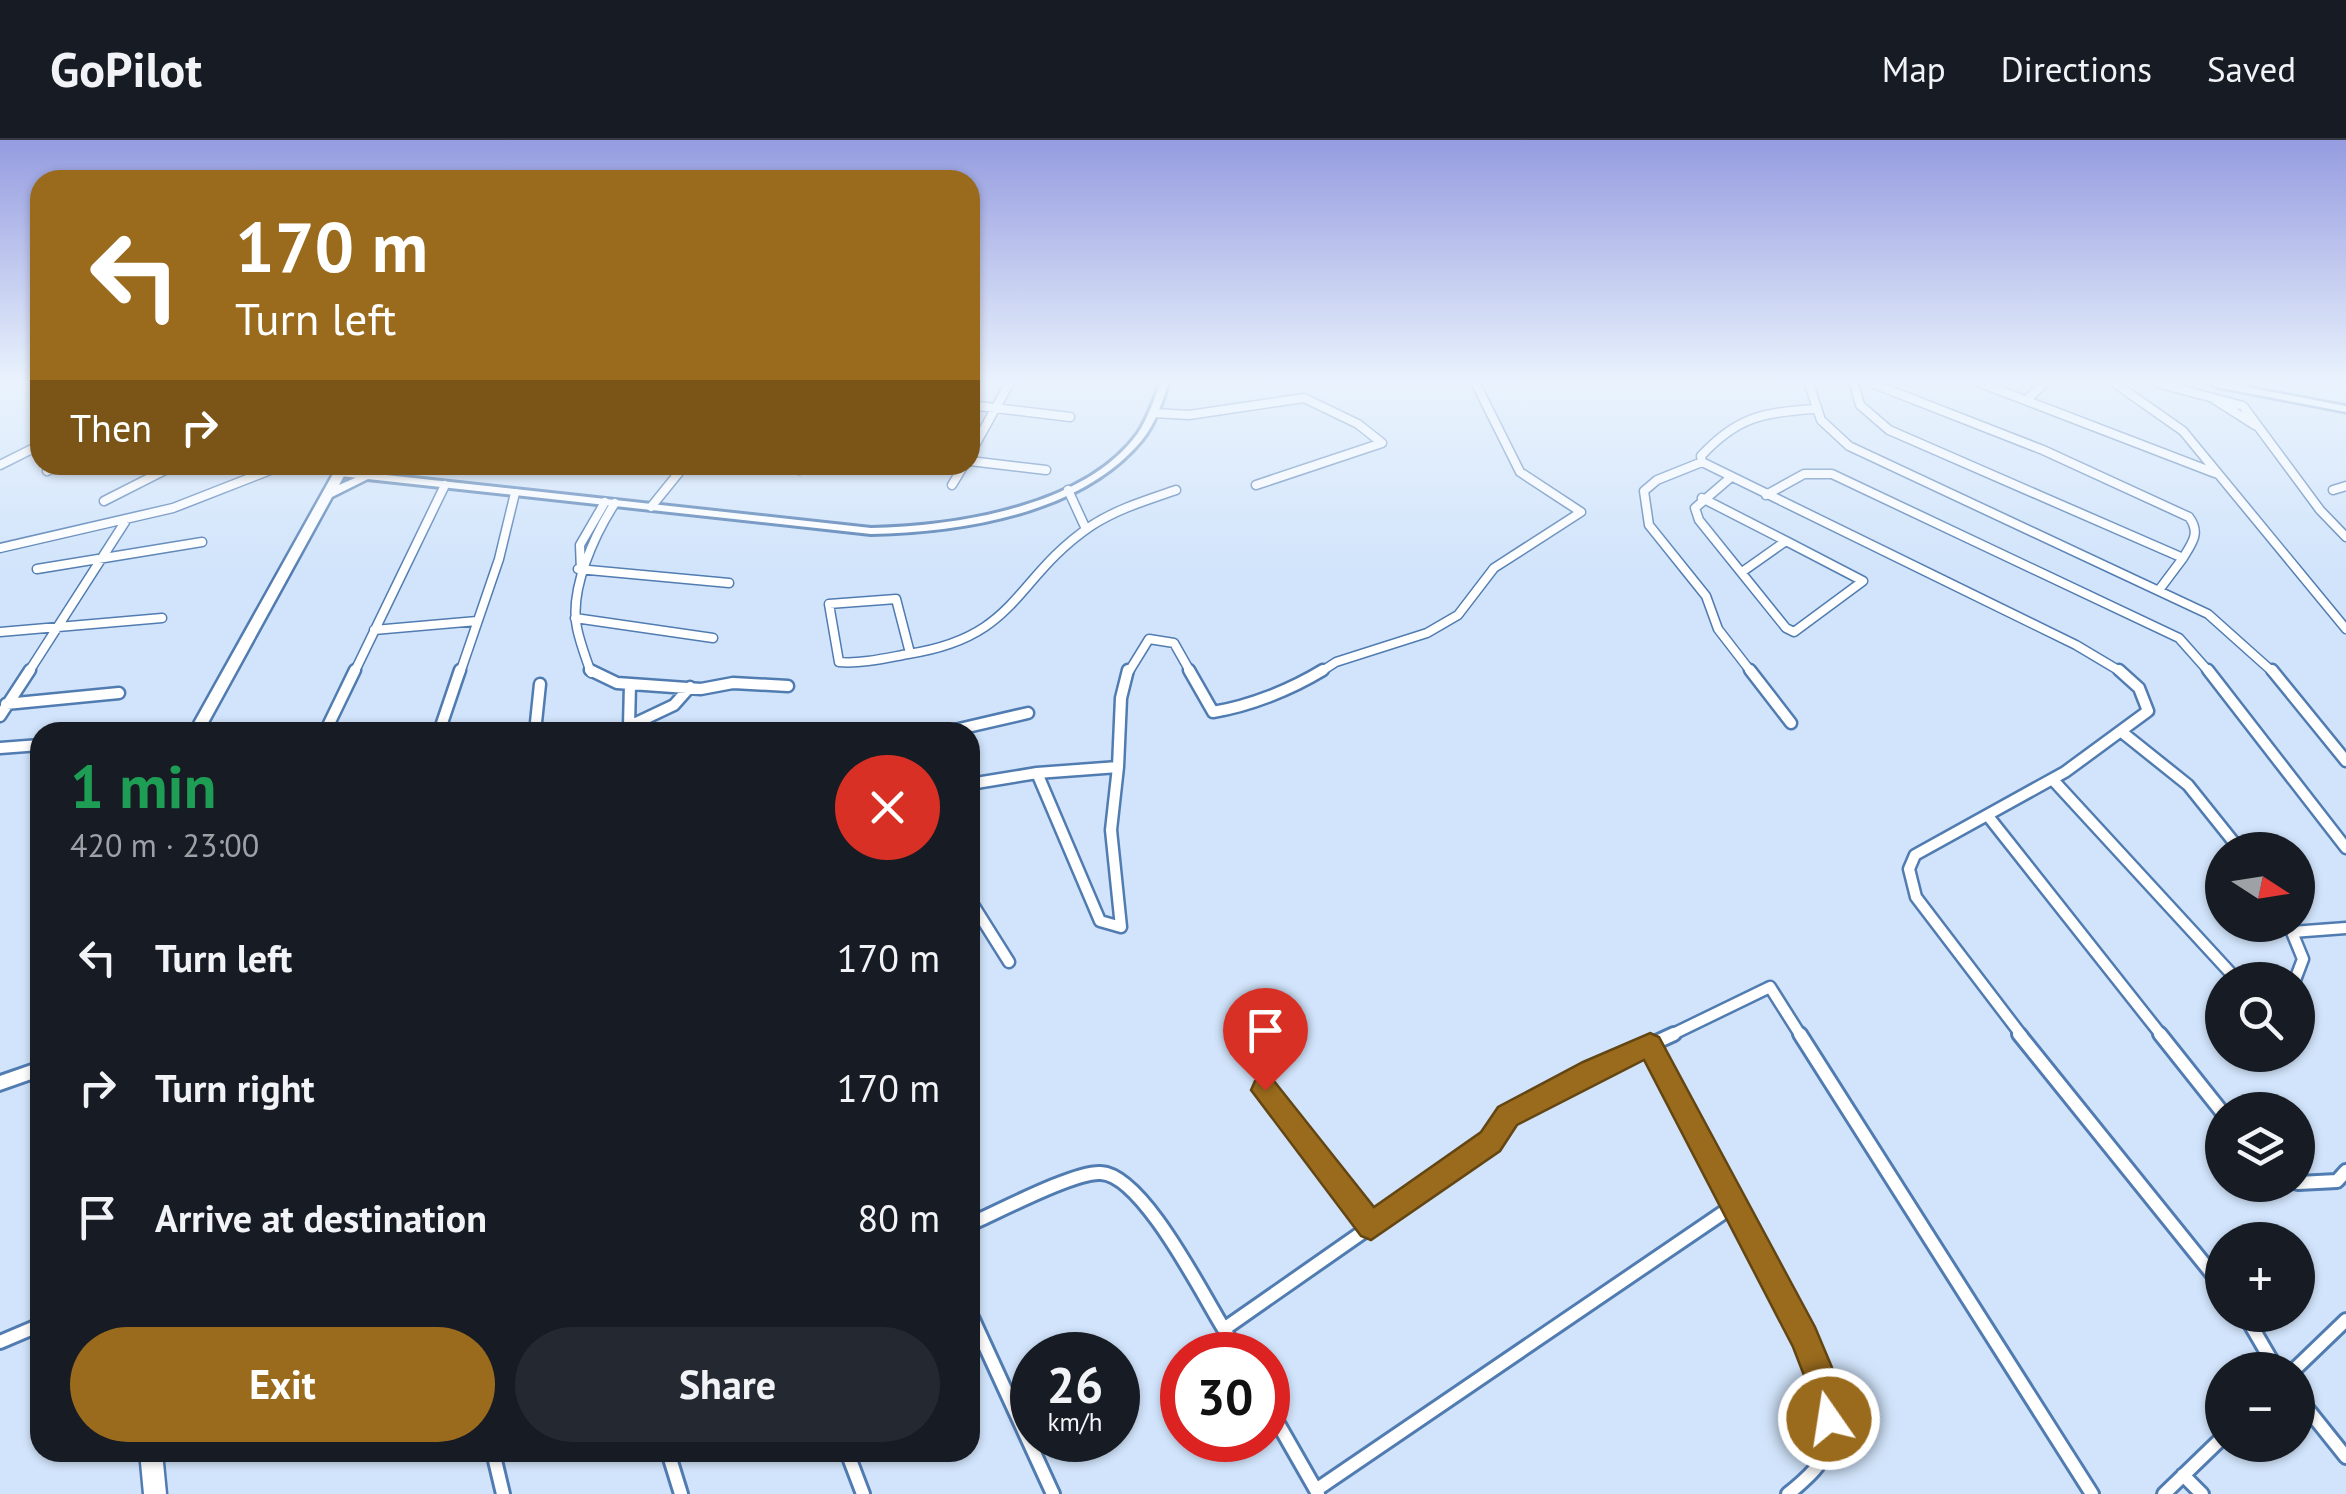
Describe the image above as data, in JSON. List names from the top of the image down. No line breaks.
{"north":"right","page":{"header":"GoPilot","nav":["Map","Directions","Saved"],"turn":["170 m","Turn left"],"then":"Then","heading":["1 min","420 m · 23:00"],"map_buttons":["+","−"],"list":[{"name":"Turn left","value":"170 m"},{"name":"Turn right","value":"170 m"},{"name":"Arrive at destination","value":"80 m"}],"buttons":["Exit","Share"],"speed":"26 km/h","limit":"30"}}
